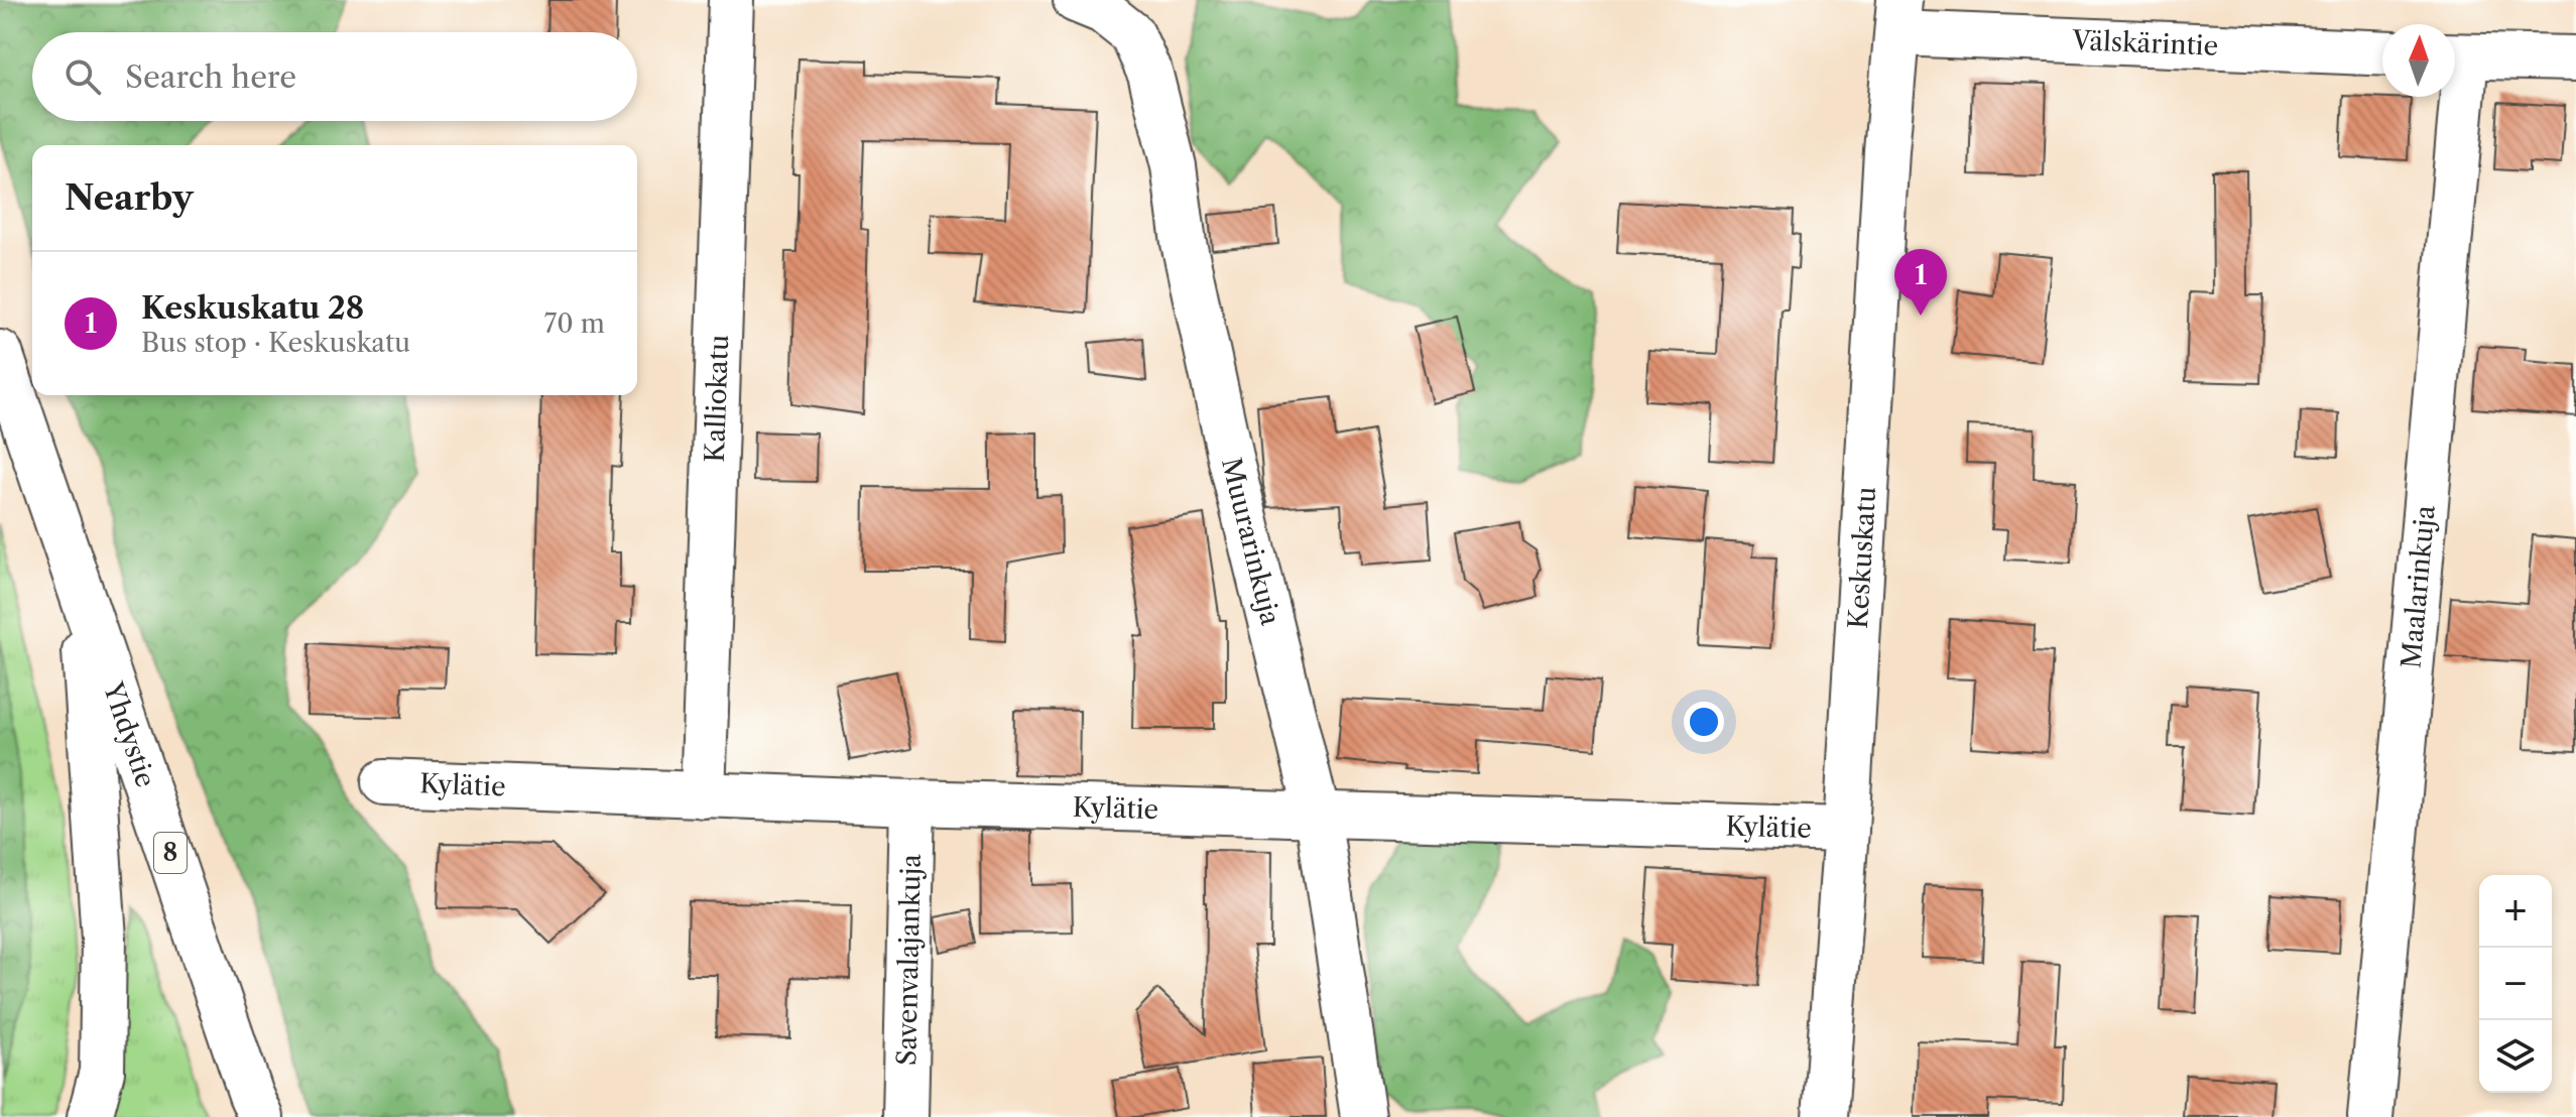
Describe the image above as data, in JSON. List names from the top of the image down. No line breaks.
{"streets":{"main road":["Välskärintie","Kalliokatu","Muurarinkuja","Keskuskatu","Maalarinkuja","Yhdystie","Kylätie","8","Savenvalajankuja"]},"crossings":[["Välskärintie","Keskuskatu"],["Kalliokatu","Kylätie"],["Muurarinkuja","Kylätie"],["Keskuskatu","Kylätie"],["Kylätie","Savenvalajankuja"]],"north":"top","page":{"search":"Search here","heading":"Nearby","pins":"1","list":[{"mark":"1","name":"Keskuskatu 28","note":"Bus stop · Keskuskatu","value":"70 m"}],"map_buttons":["+","−"]}}
